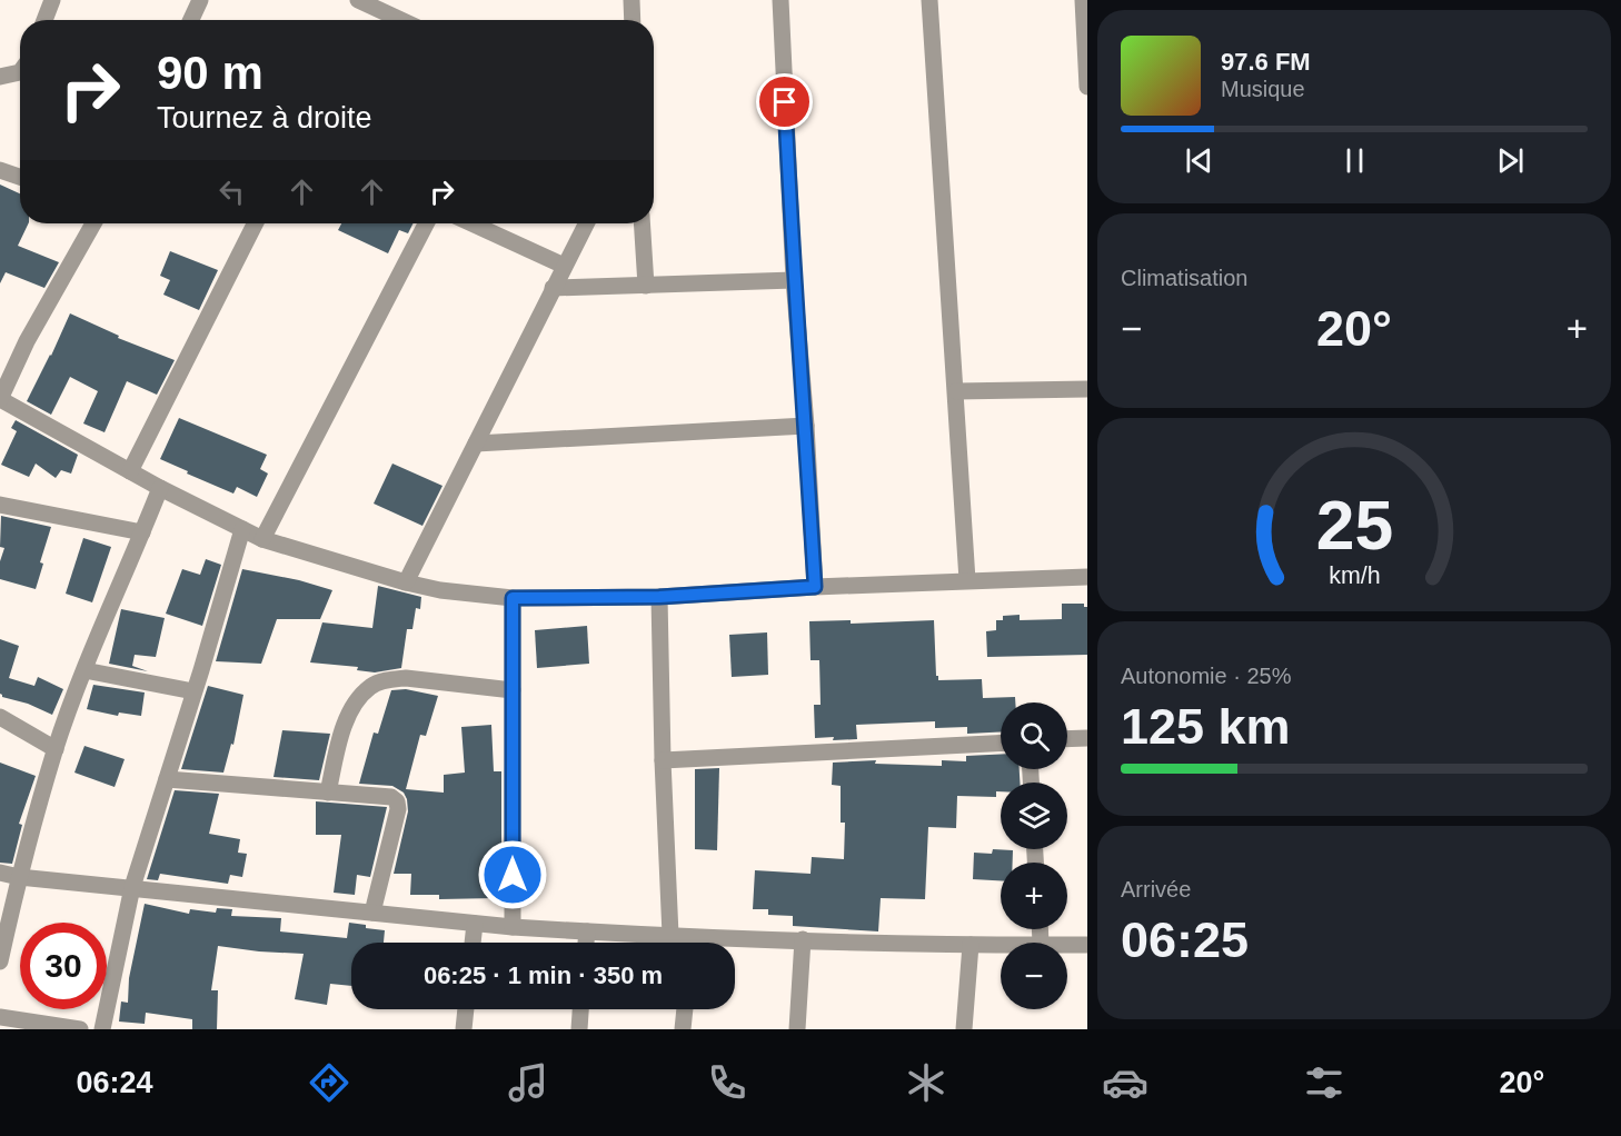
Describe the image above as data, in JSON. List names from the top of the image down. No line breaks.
{"page":{"turn":["90 m","Tournez à droite"],"song":["97.6 FM","Musique"],"tile":["Climatisation",["Autonomie · 25%","125 km"],["Arrivée","06:25"]],"heat":["−","20°","+"],"map_buttons":["+","−"],"limit":"30","trip":"06:25 · 1 min · 350 m","tabs":["06:24","20°"],"gauge":["25","km/h"]}}
